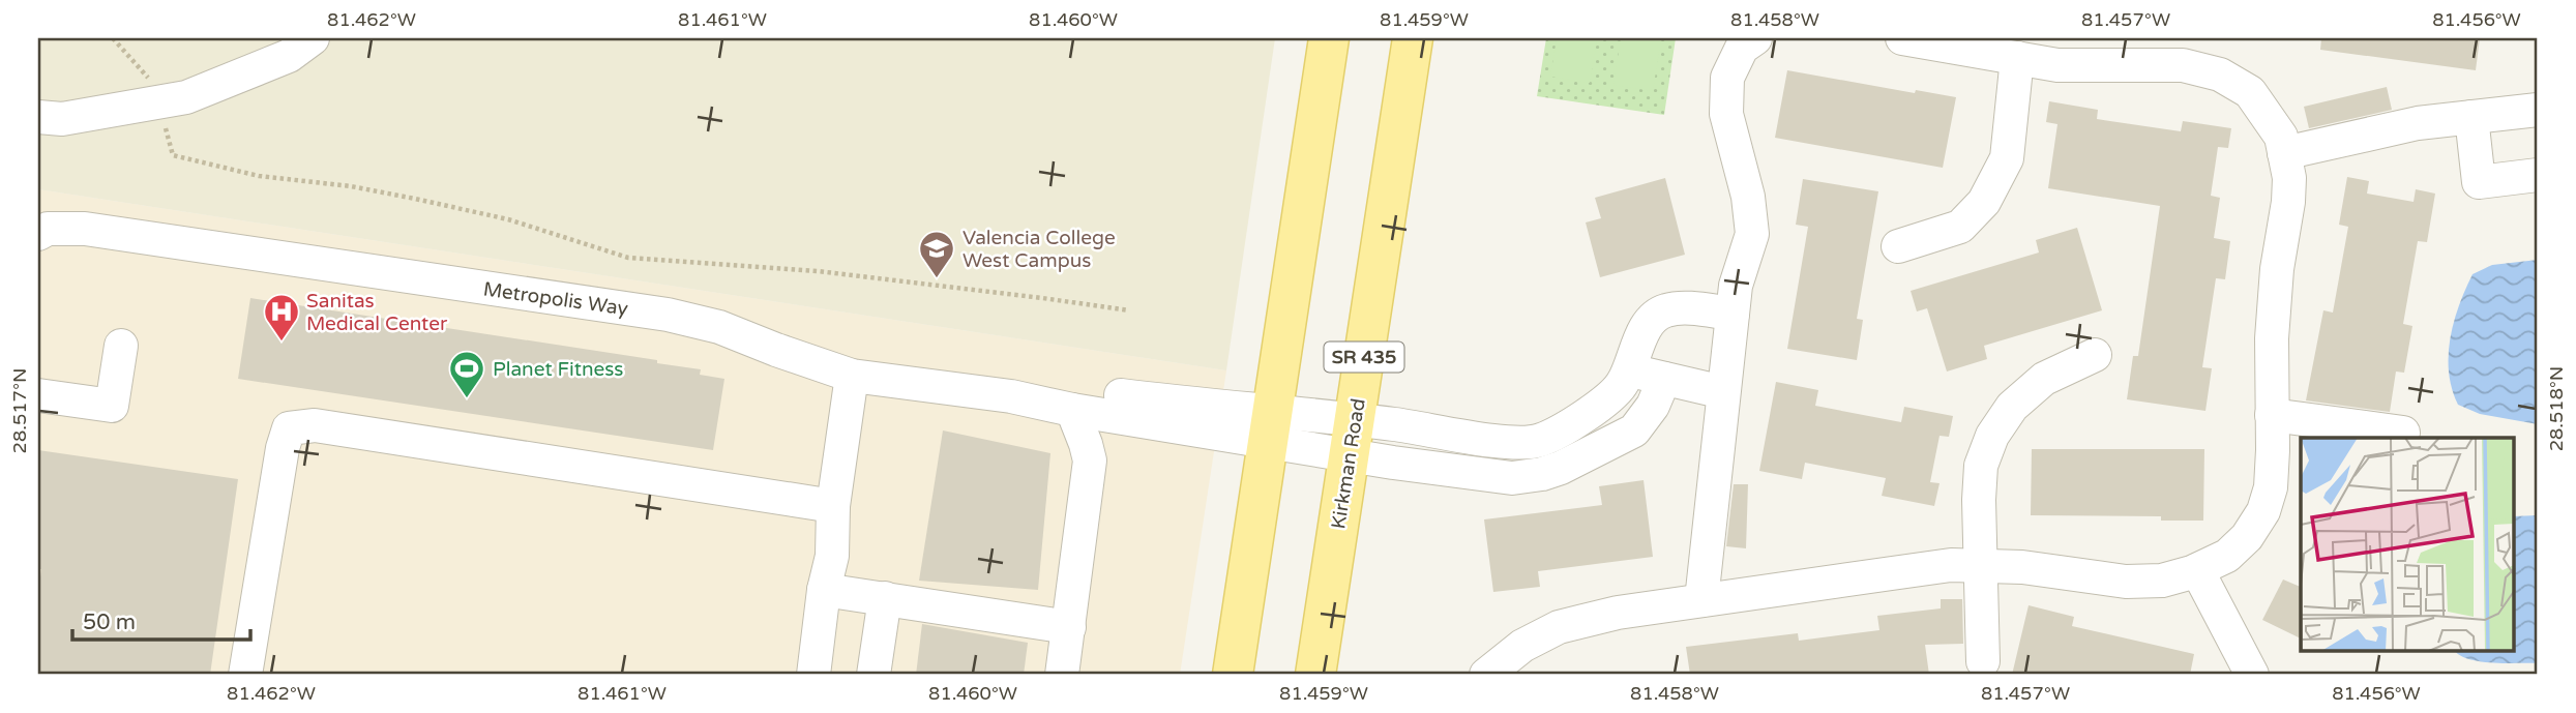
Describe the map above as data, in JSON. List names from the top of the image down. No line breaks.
{"streets":{"main road":["SR 435","Kirkman Road"],"street":["Metropolis Way"]},"places":{"school or university":["Valencia College West Campus"],"hospital":["Sanitas Medical Center"],"sports":["Planet Fitness"]},"scale_bar":"50 m","coordinates":["81.462°W","81.461°W","81.460°W","81.459°W","81.458°W","81.457°W","81.456°W","28.518°N","28.517°N"]}
